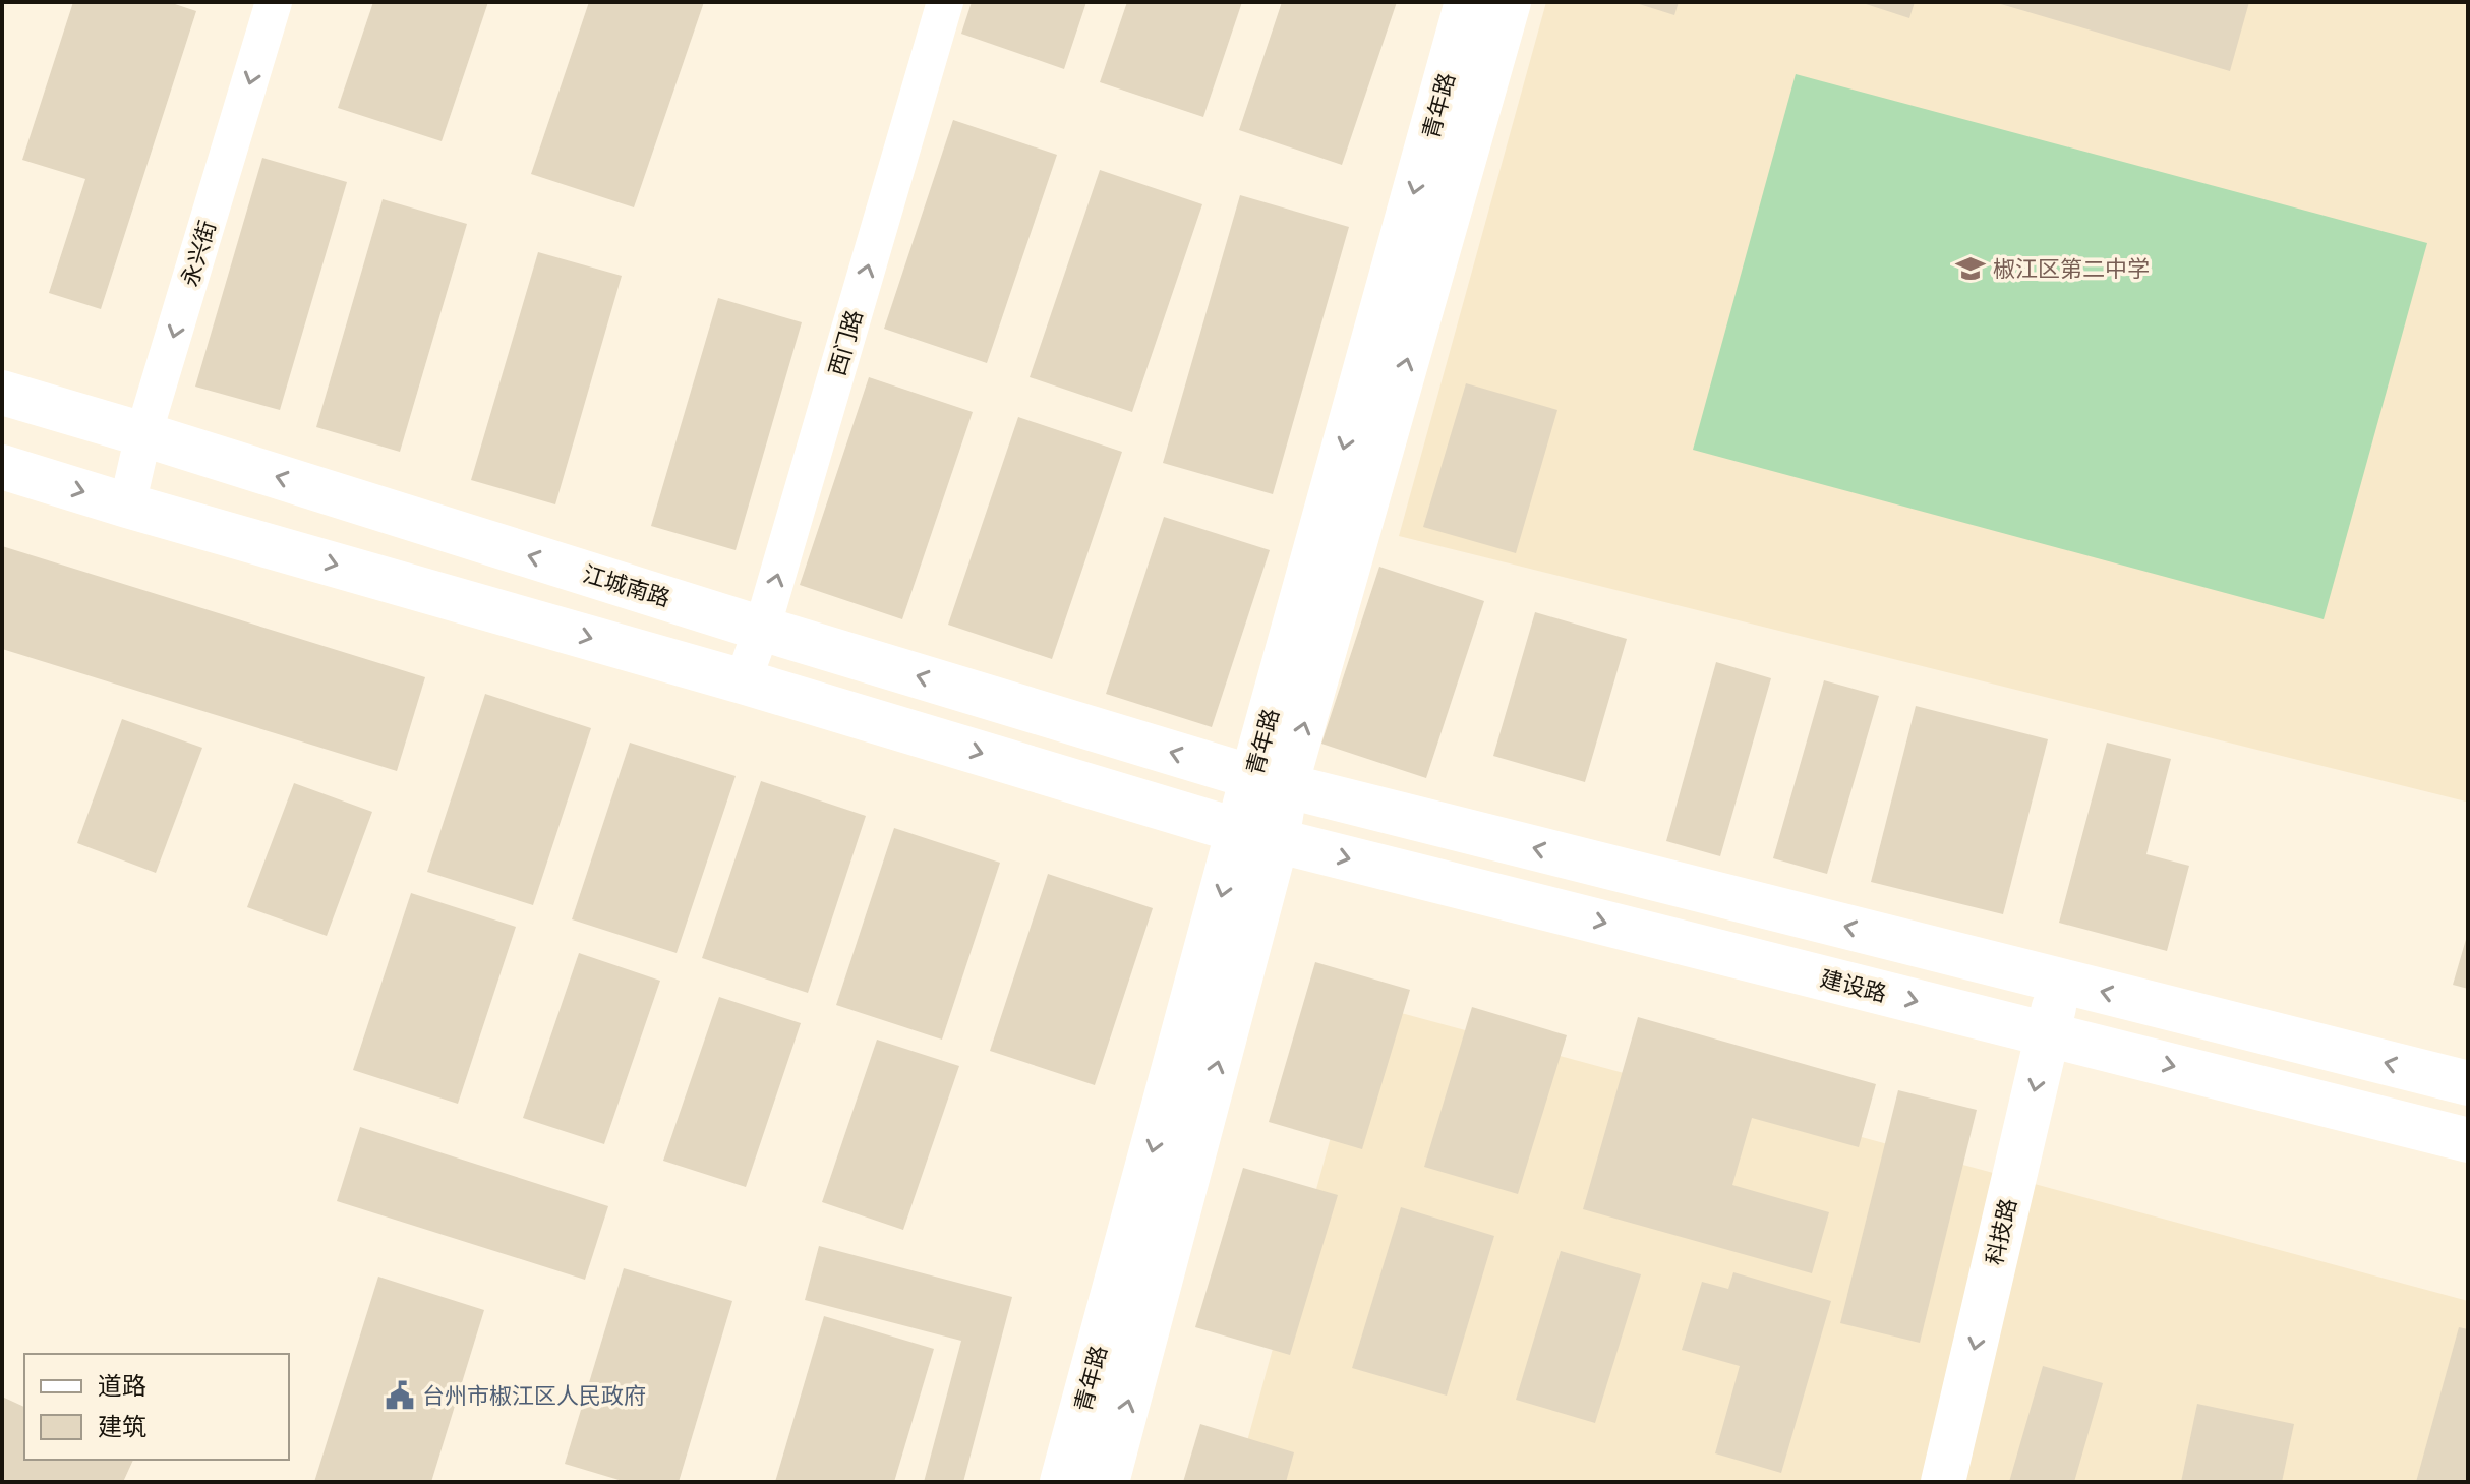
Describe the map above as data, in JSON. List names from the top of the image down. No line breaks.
{"streets":{"main road":["青年路","江城南路","建设路","科技路"],"street":["永兴街","西门路"]},"crossings":[["青年路","江城南路"],["青年路","建设路"],["永兴街","江城南路"],["西门路","江城南路"],["建设路","科技路"]],"one_way":["永兴街","西门路","科技路"],"places":{"school or university":["椒江区第二中学"],"public building":["台州市椒江区人民政府"]},"legend":["道路","建筑"]}
